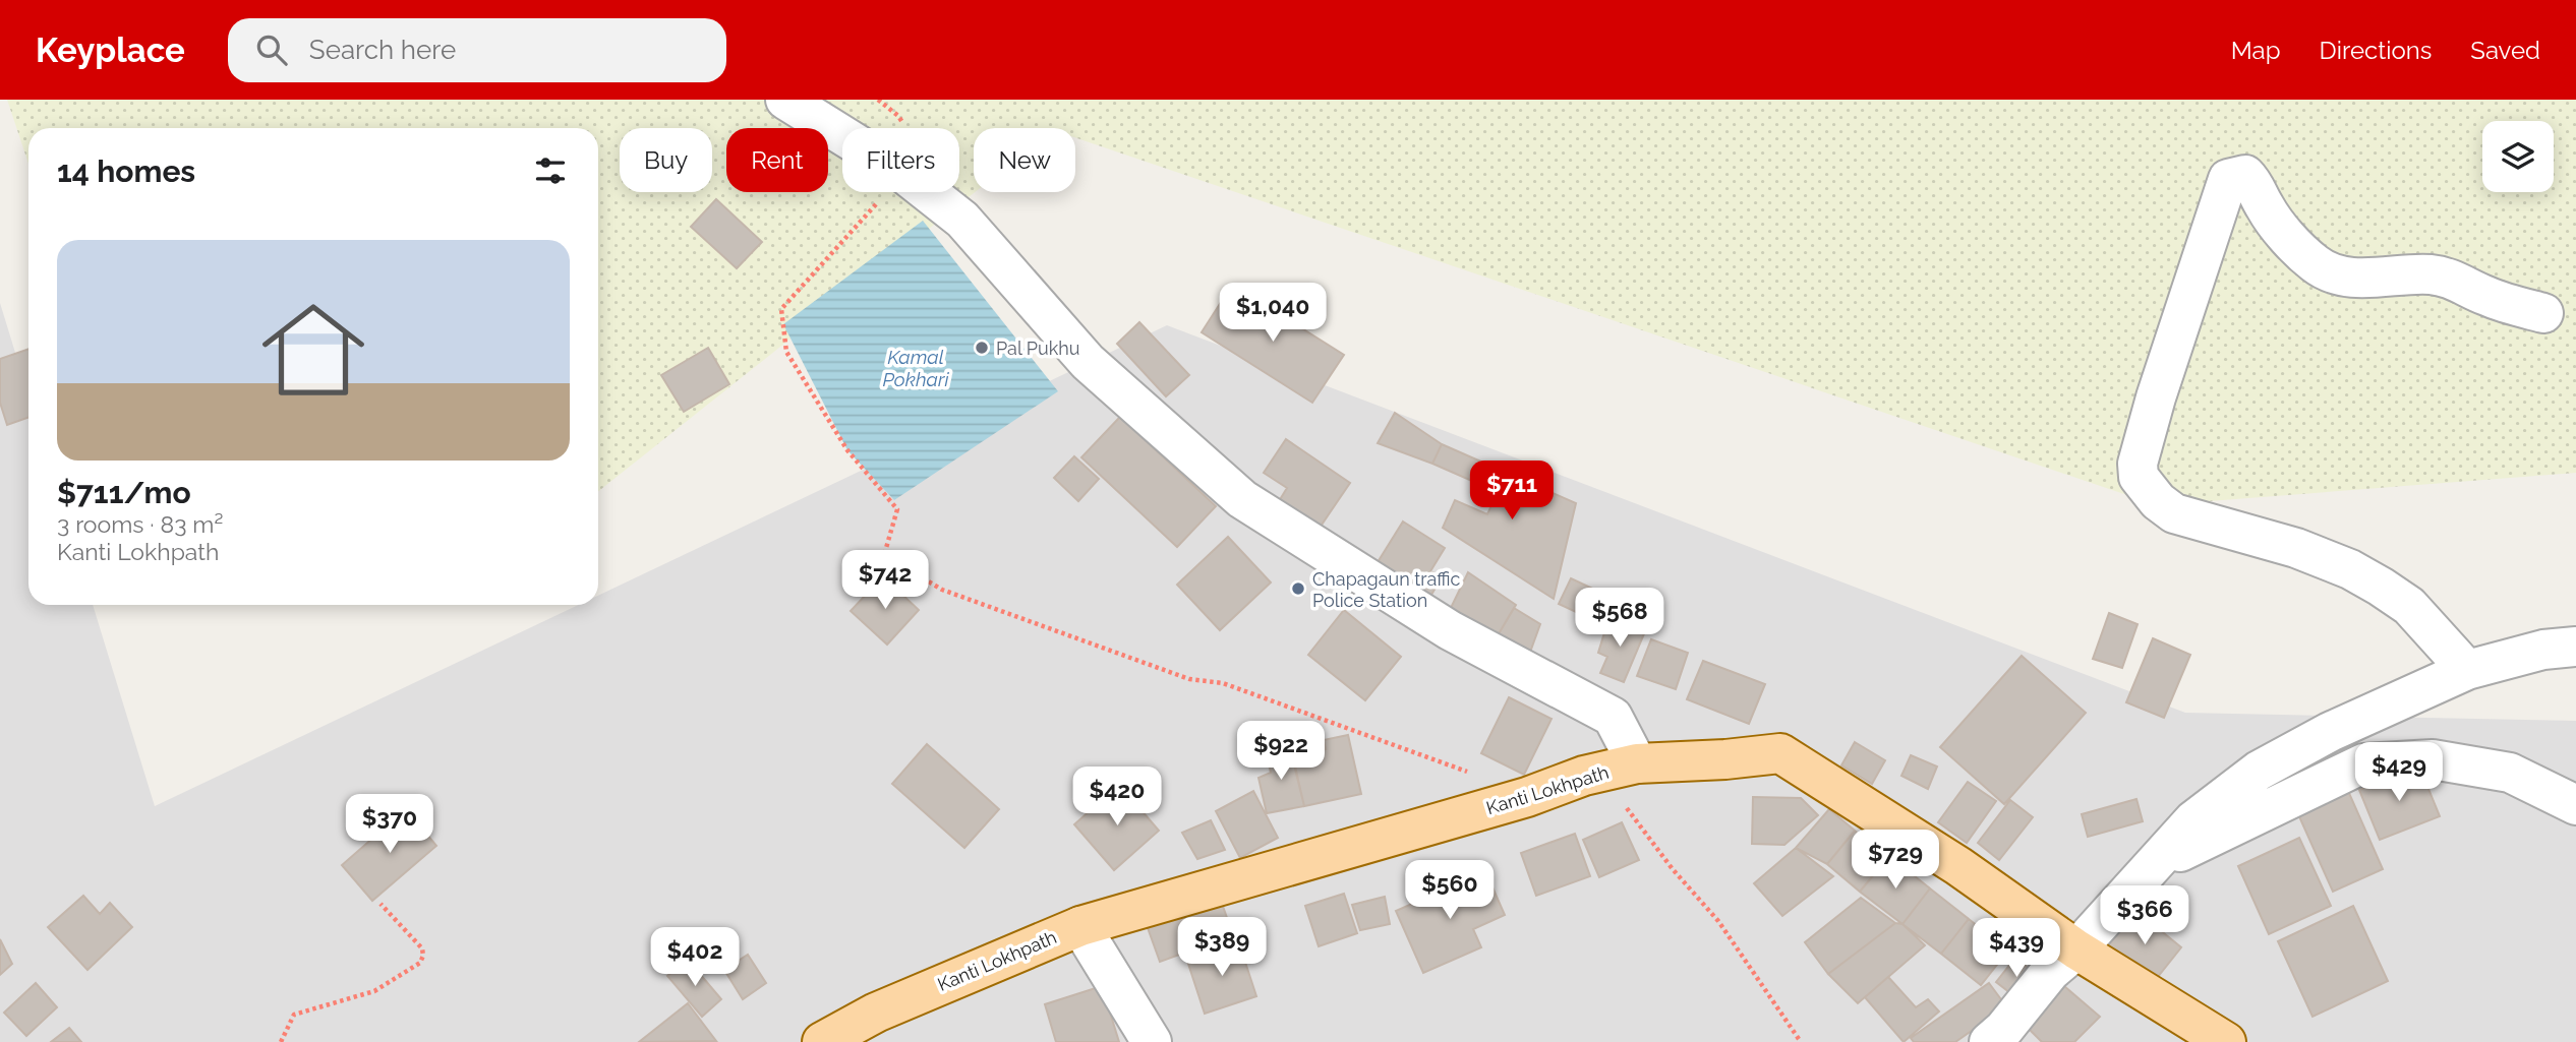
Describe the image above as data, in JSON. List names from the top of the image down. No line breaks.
{"streets":{"main road":["Kanti Lokhpath"]},"water":["Kamal Pokhari"],"places":["Pal Pukhu","Chapagaun traffic Police Station"],"page":{"header":"Keyplace","search":"Search here","nav":["Map","Directions","Saved"],"chip":["Buy","Rent","Filters","New"],"heading":"14 homes","list":[{"name":"$711/mo","note":"3 rooms · 83 m² · Kanti Lokhpath"}],"price":["$1,040","$711","$742","$568","$922","$429","$420","$370","$729","$560","$366","$389","$439","$402"]}}
